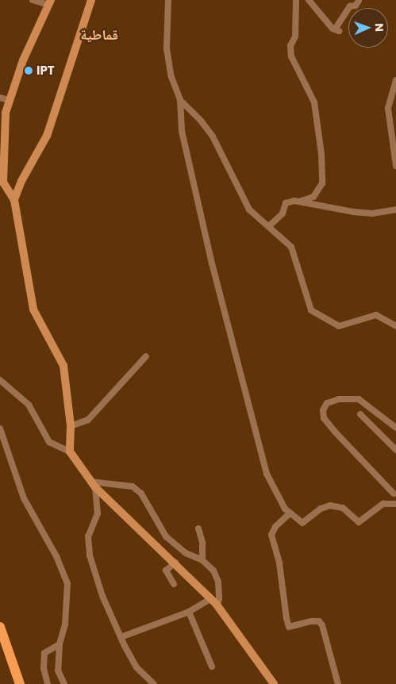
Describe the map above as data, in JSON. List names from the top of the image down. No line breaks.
{"districts":["قماطية"],"places":["IPT"],"north":"right"}
